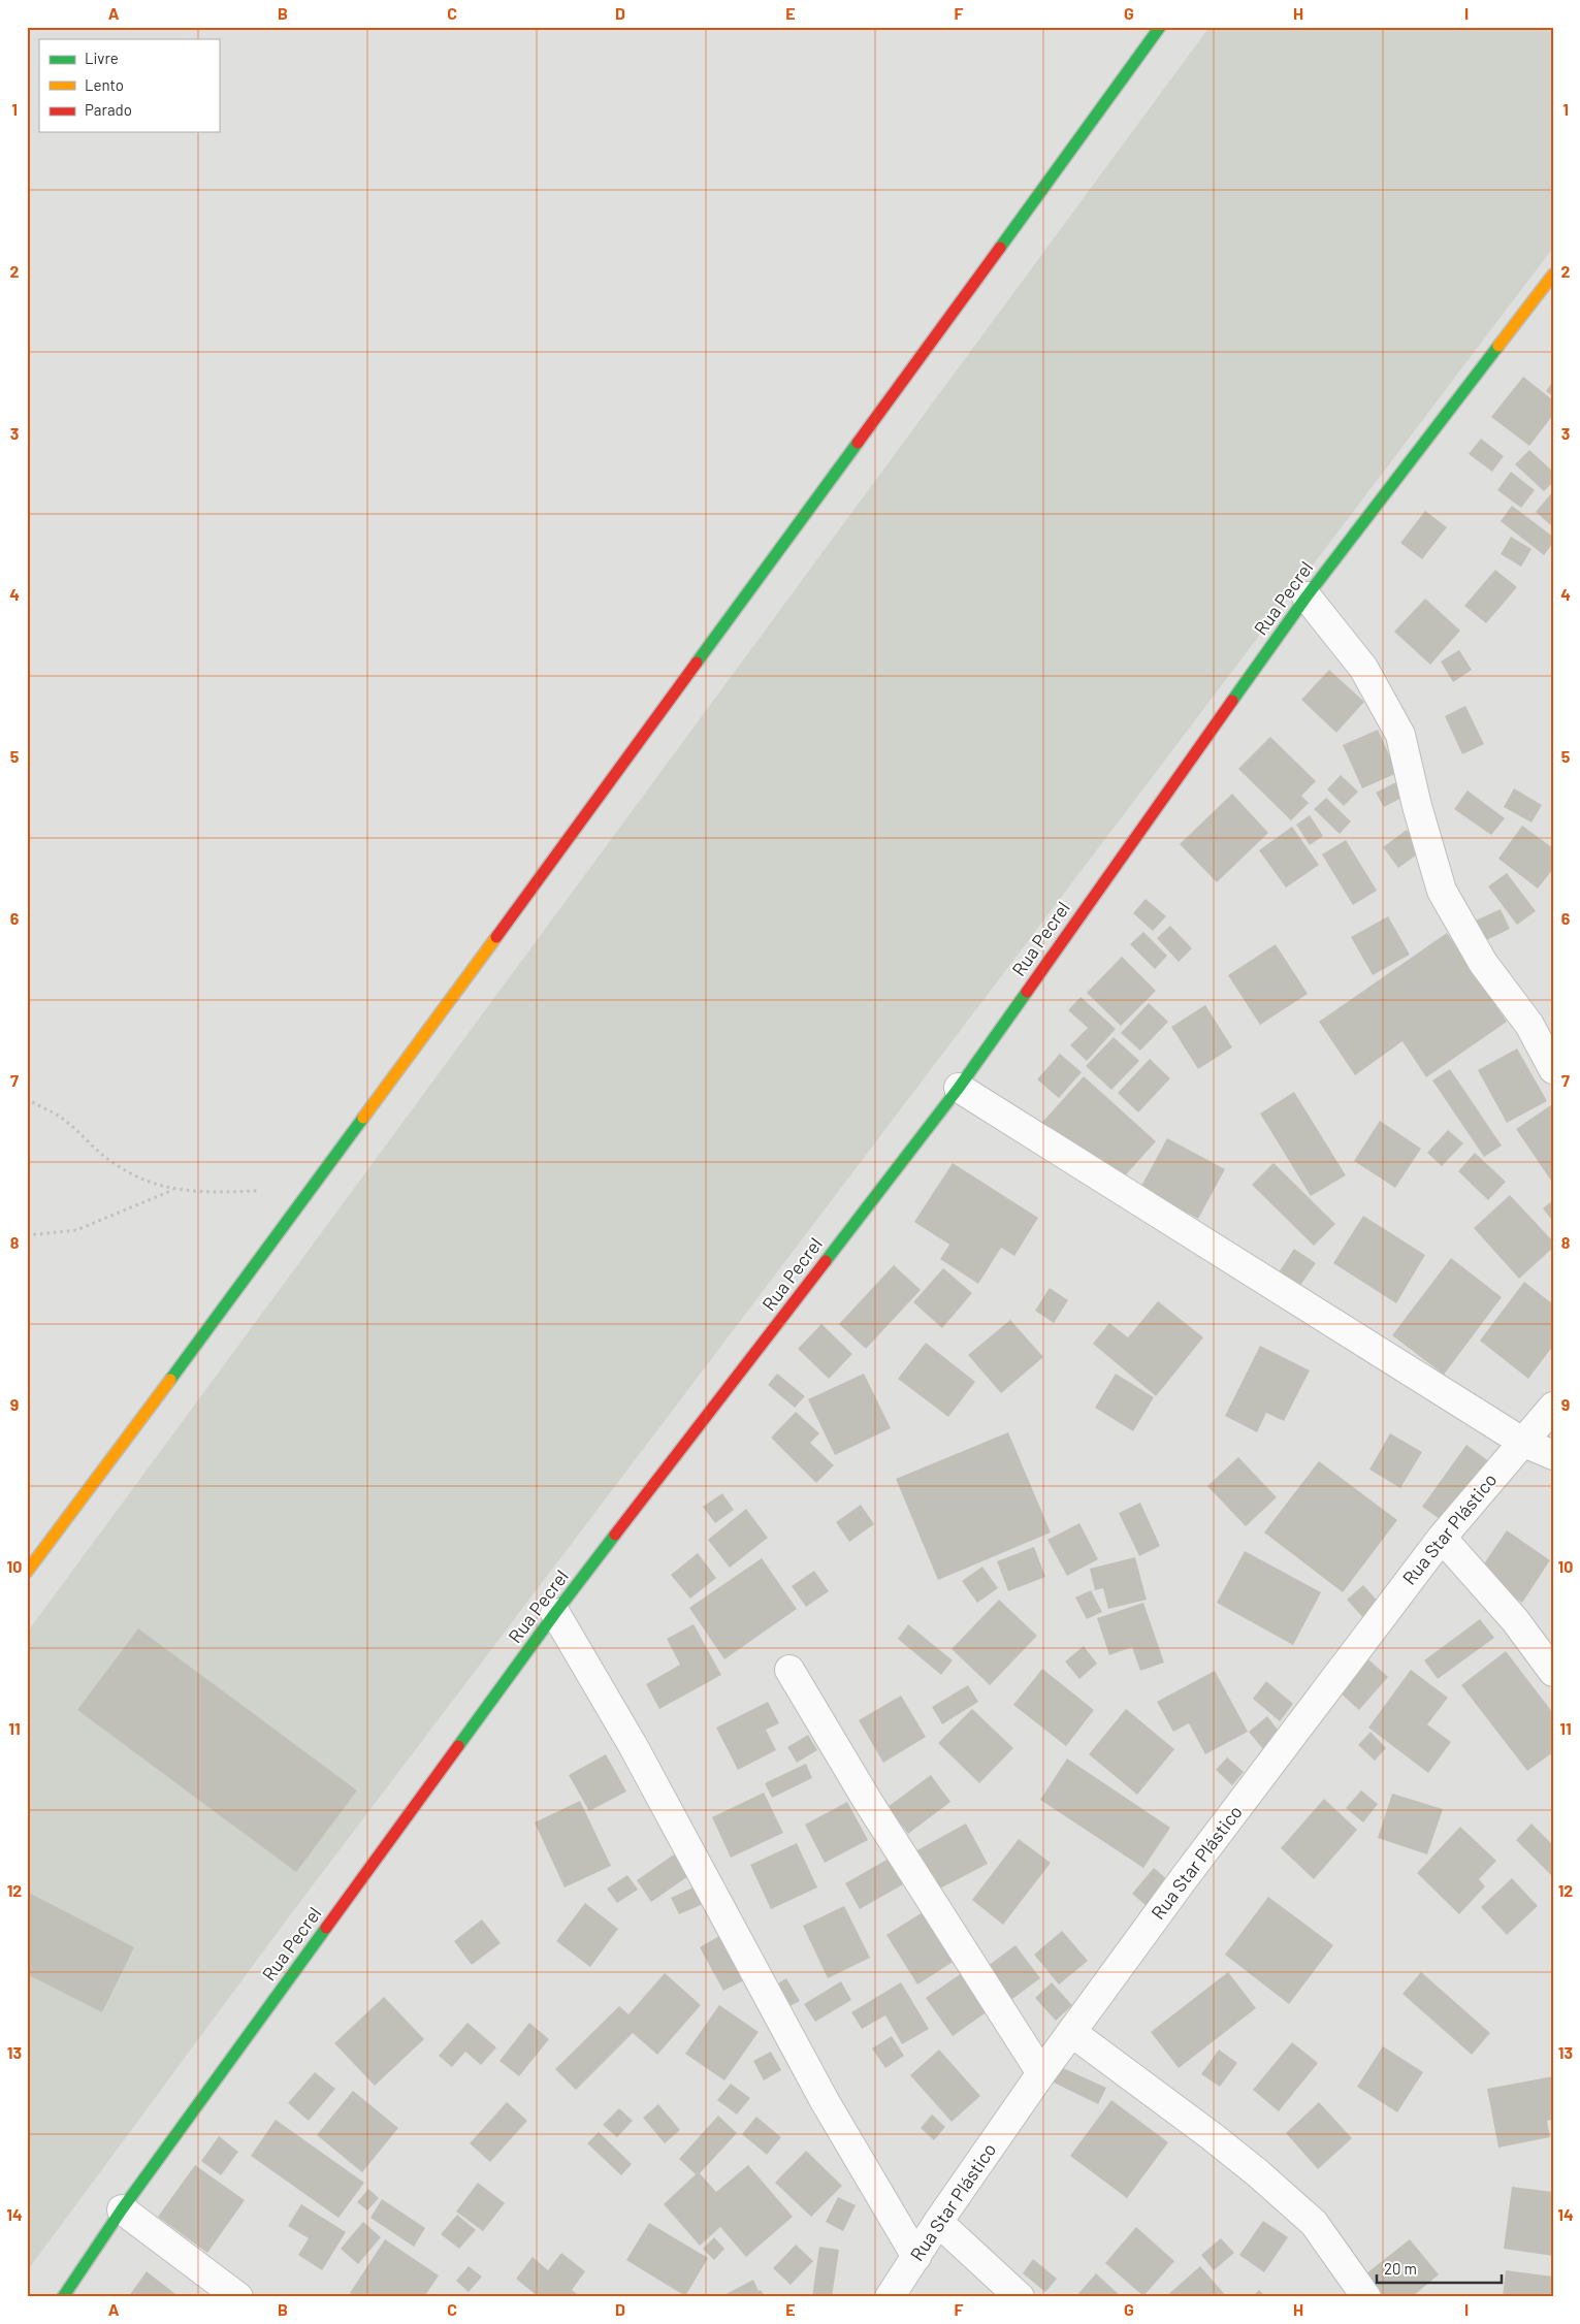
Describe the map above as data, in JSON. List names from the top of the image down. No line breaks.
{"streets":{"street":["Rua Pecrel","Rua Star Plástico"]},"legend":["Livre","Lento","Parado"],"scale_bar":"20 m","grid":{"columns":["A","B","C","D","E","F","G","H","I"],"rows":["1","2","3","4","5","6","7","8","9","10","11","12","13","14"]}}
